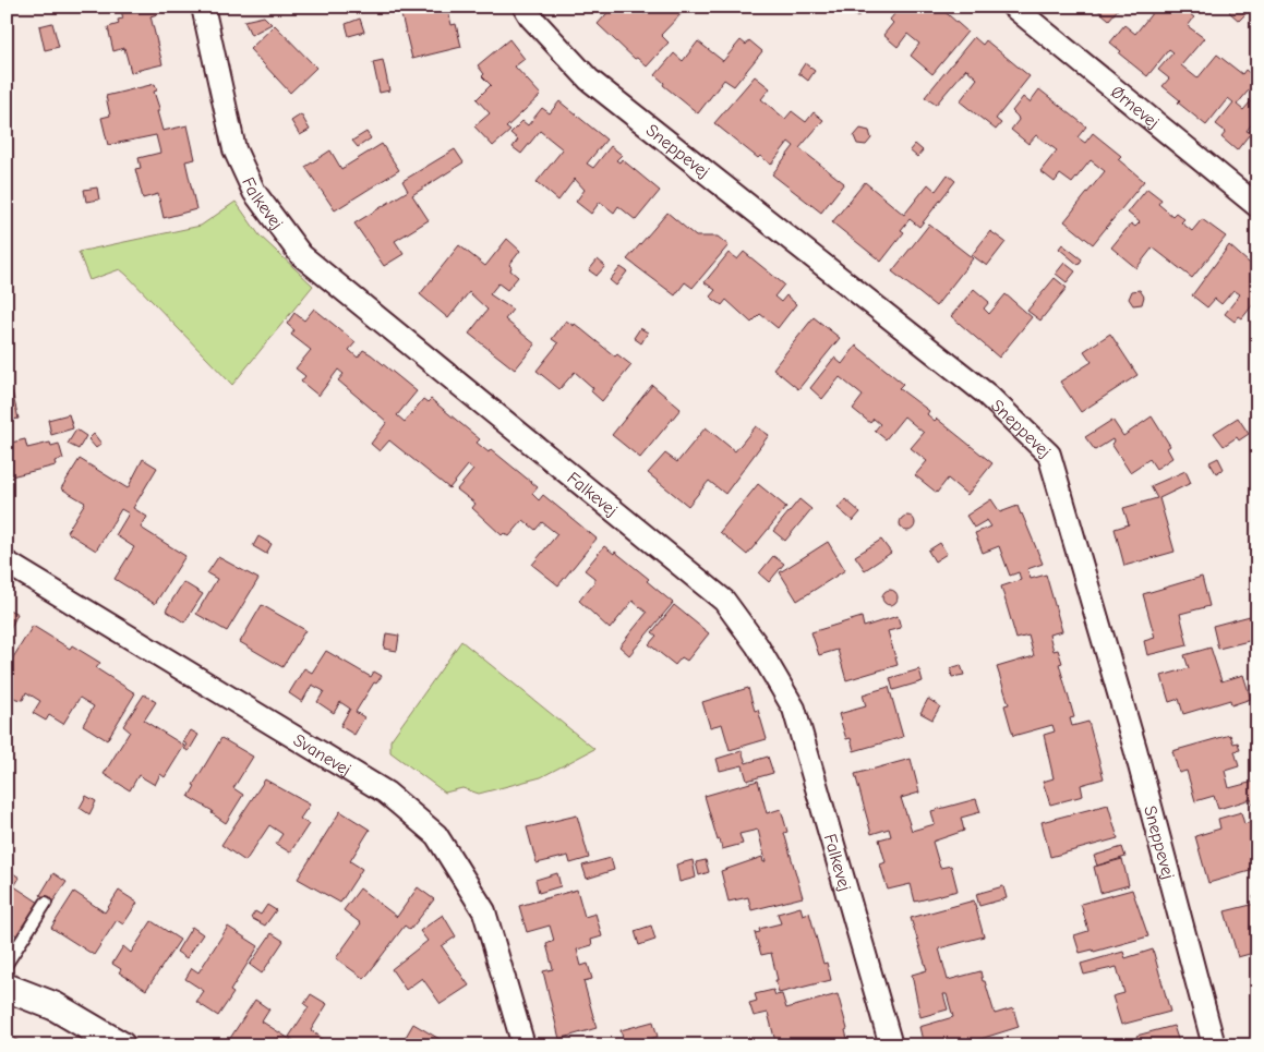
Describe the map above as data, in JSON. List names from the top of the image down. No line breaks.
{"streets":{"street":["Ørnevej","Sneppevej","Falkevej","Svanevej"]}}
